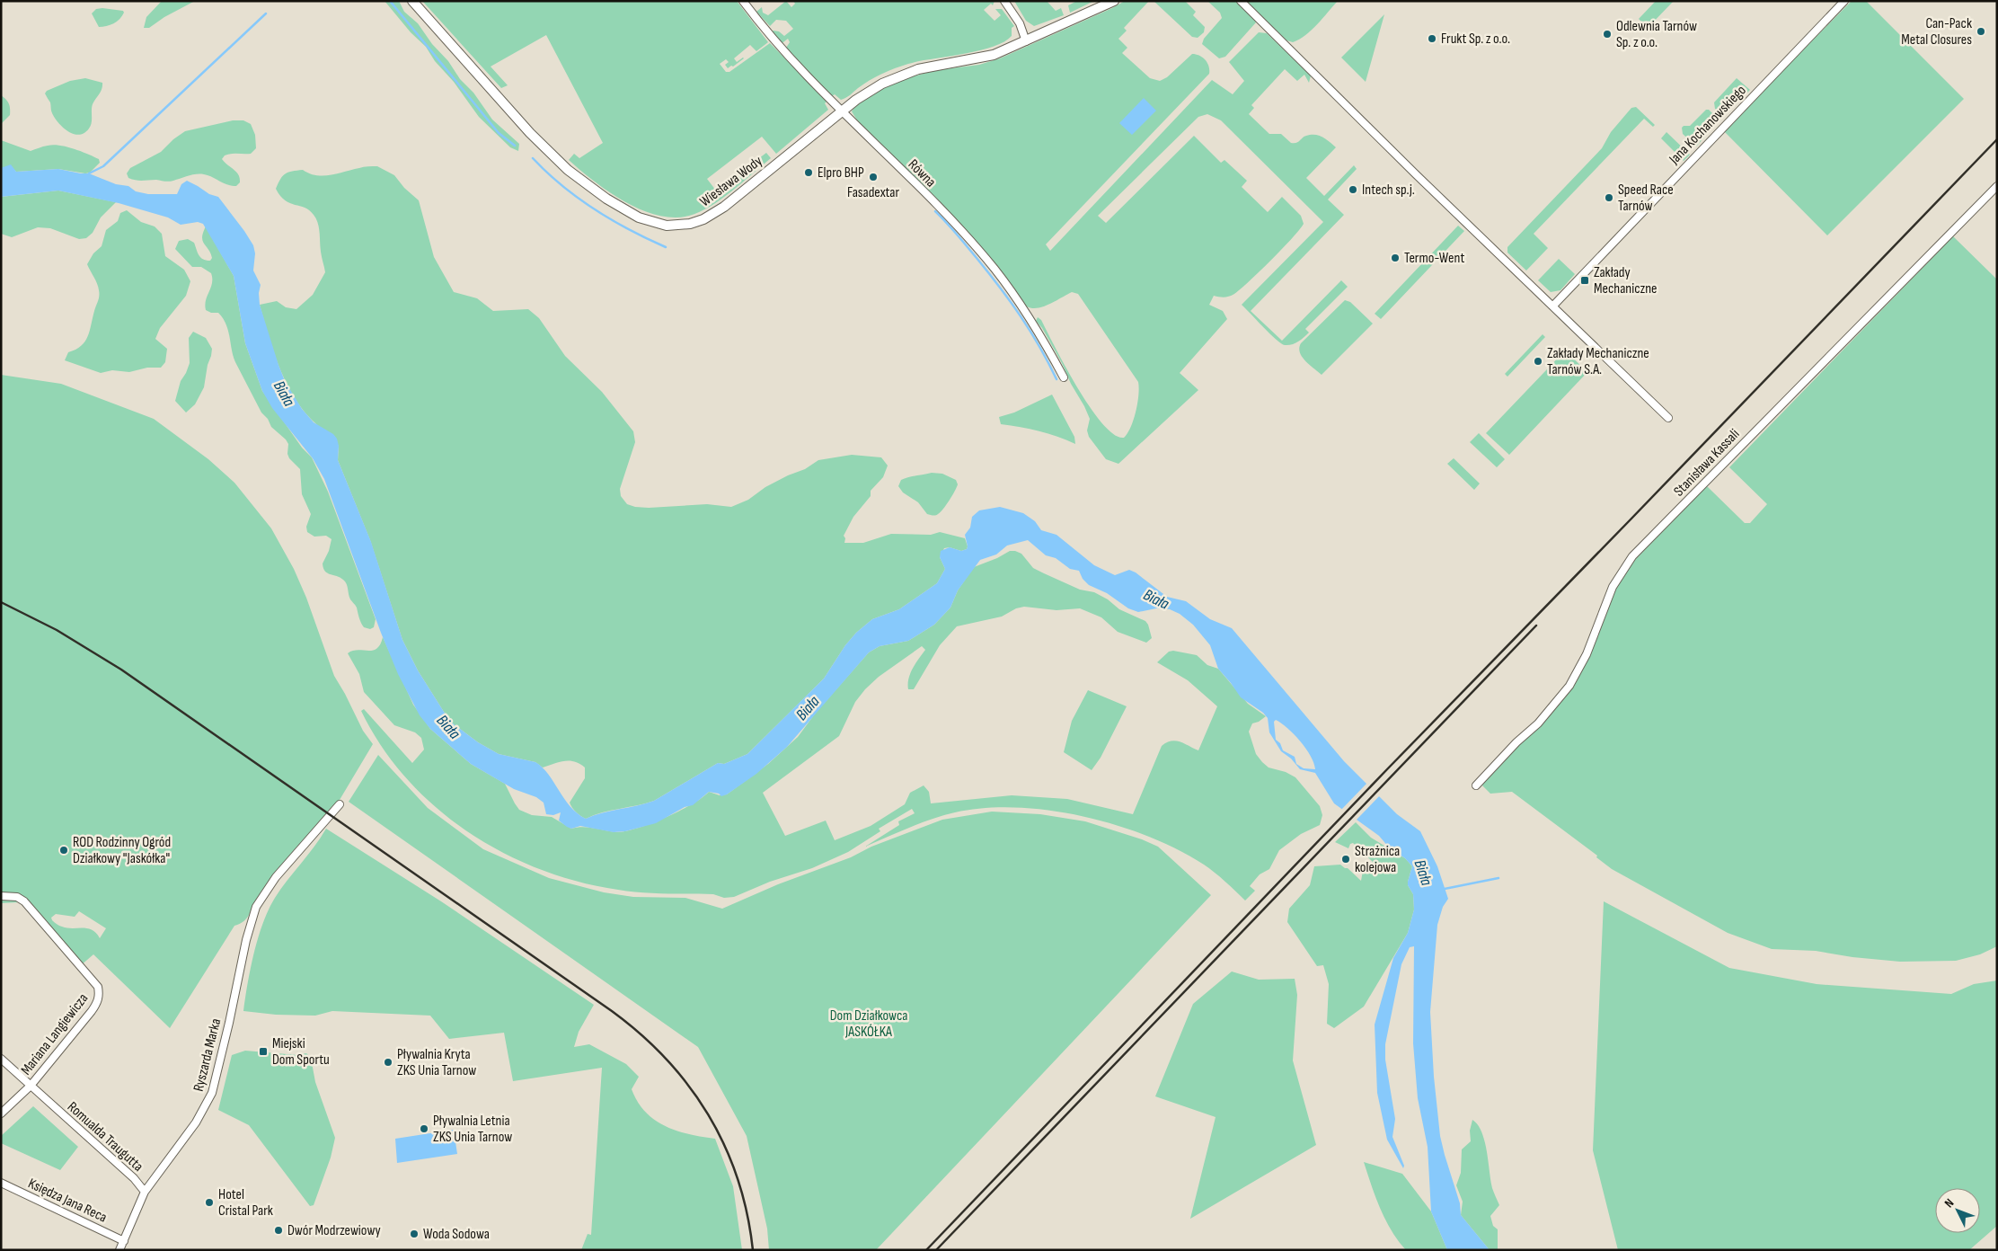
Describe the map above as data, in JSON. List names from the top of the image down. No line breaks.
{"streets":{"street":["Jana Kochanowskiego","Równa","Wiesława Wody","Stanisława Kassali","Mariana Langiewicza","Ryszarda Marka","Romualda Traugutta","Księdza Jana Reca"]},"crossings":[["Równa","Wiesława Wody"],["Mariana Langiewicza","Romualda Traugutta"],["Ryszarda Marka","Romualda Traugutta"],["Romualda Traugutta","Księdza Jana Reca"]],"water":["Biała"],"parks":["Dom Działkowca JASKÓŁKA"],"places":{"other":["Can-Pack Metal Closures","Odlewnia Tarnów Sp. z o.o.","Frukt Sp. z o.o.","Elpro BHP","Fasadextar","Intech sp.j.","Speed Race Tarnów","Termo-Went","Zakłady Mechaniczne Tarnów S.A.","ROD Rodzinny Ogród Działkowy \"Jaskółka\"","Strażnica kolejowa","Pływalnia Kryta ZKS Unia Tarnow","Pływalnia Letnia ZKS Unia Tarnow","Hotel Cristal Park","Dwór Modrzewiowy","Woda Sodowa"],"transit":["Zakłady Mechaniczne","Miejski Dom Sportu"]},"north":"top left"}
